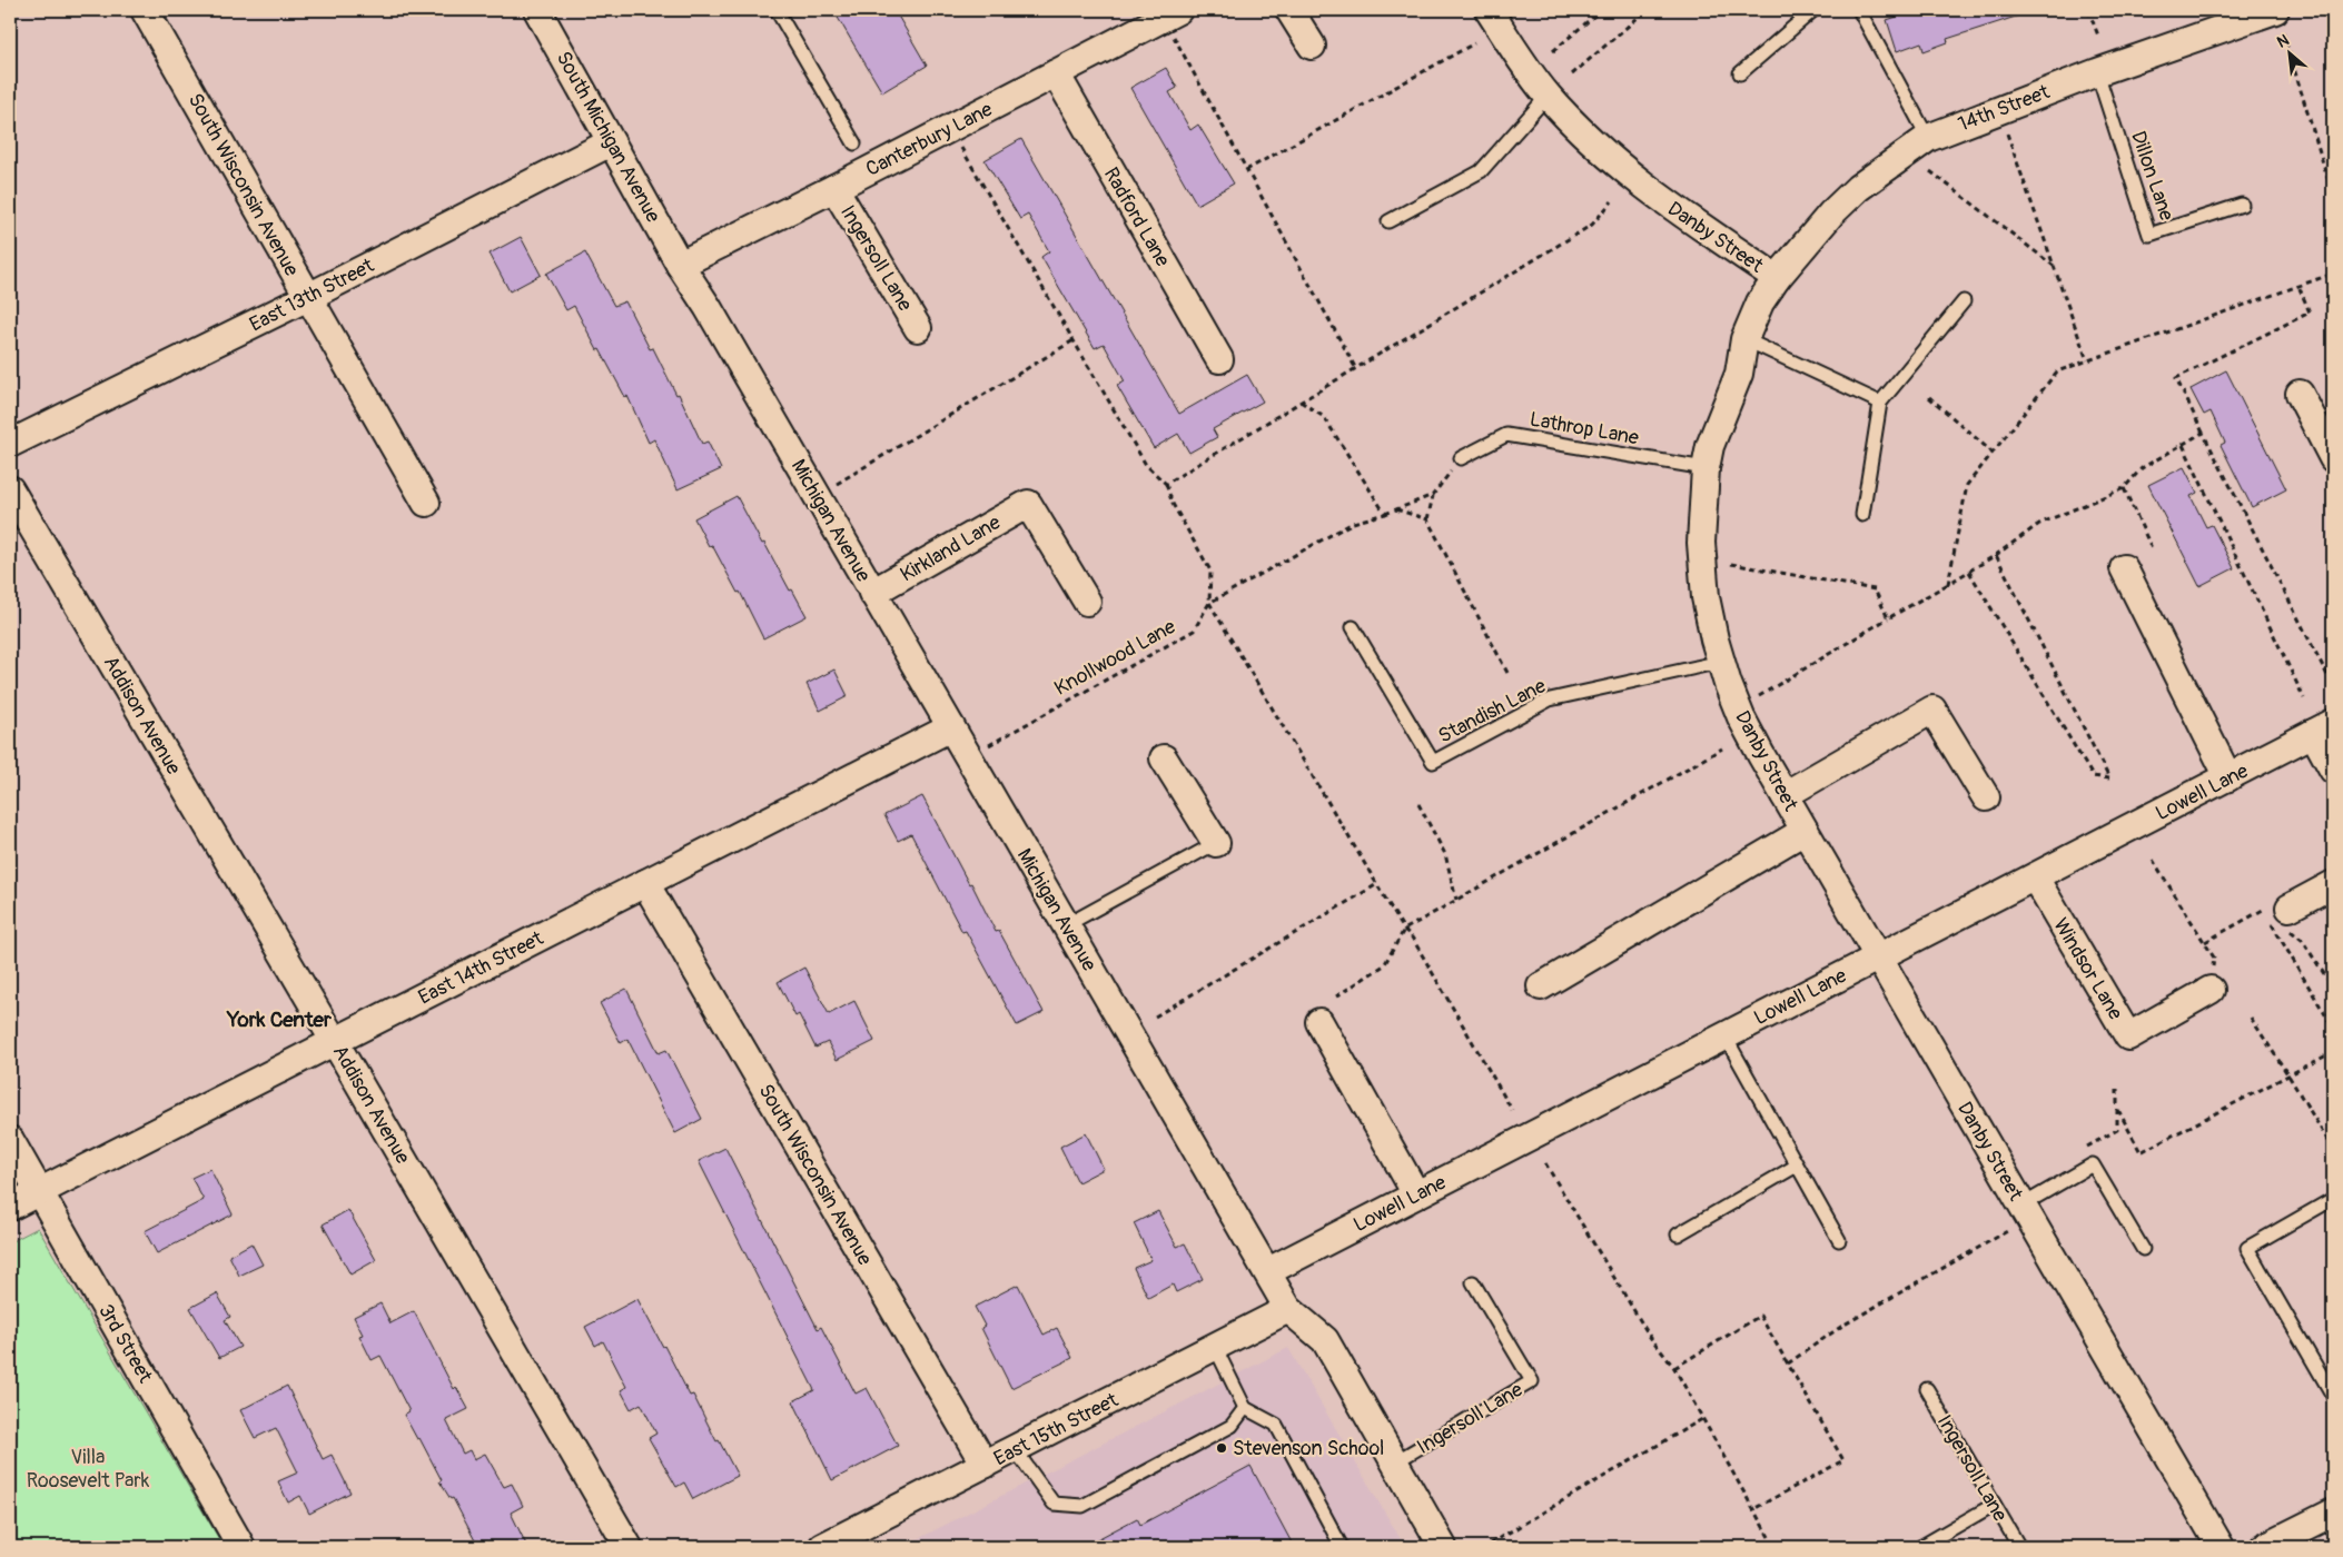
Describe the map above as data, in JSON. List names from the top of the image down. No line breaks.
{"streets":{"street":["14th Street","South Michigan Avenue","Canterbury Lane","South Wisconsin Avenue","Radford Lane","Danby Street","Ingersoll Lane","East 13th Street","Michigan Avenue","Kirkland Lane","Addison Avenue","Lowell Lane","East 14th Street","Windsor Lane","3rd Street","East 15th Street"],"lane":["Dillon Lane","Lathrop Lane","Standish Lane"],"path":["Knollwood Lane"]},"crossings":[["14th Street","Dillon Lane"],["14th Street","Danby Street"],["South Michigan Avenue","Canterbury Lane"],["South Michigan Avenue","East 13th Street"],["South Michigan Avenue","Michigan Avenue"],["Canterbury Lane","Radford Lane"],["Canterbury Lane","Ingersoll Lane"],["Canterbury Lane","Michigan Avenue"],["South Wisconsin Avenue","East 13th Street"],["South Wisconsin Avenue","East 14th Street"],["South Wisconsin Avenue","East 15th Street"],["Danby Street","Lathrop Lane"],["Danby Street","Standish Lane"],["Danby Street","Lowell Lane"],["Ingersoll Lane","Michigan Avenue"],["Michigan Avenue","Kirkland Lane"],["Michigan Avenue","Knollwood Lane"],["Michigan Avenue","Lowell Lane"],["Michigan Avenue","East 14th Street"],["Michigan Avenue","East 15th Street"],["Addison Avenue","East 14th Street"],["Lowell Lane","Windsor Lane"],["East 14th Street","3rd Street"]],"districts":["York Center"],"parks":["Villa Roosevelt Park"],"places":["Stevenson School"],"north":"top left"}
